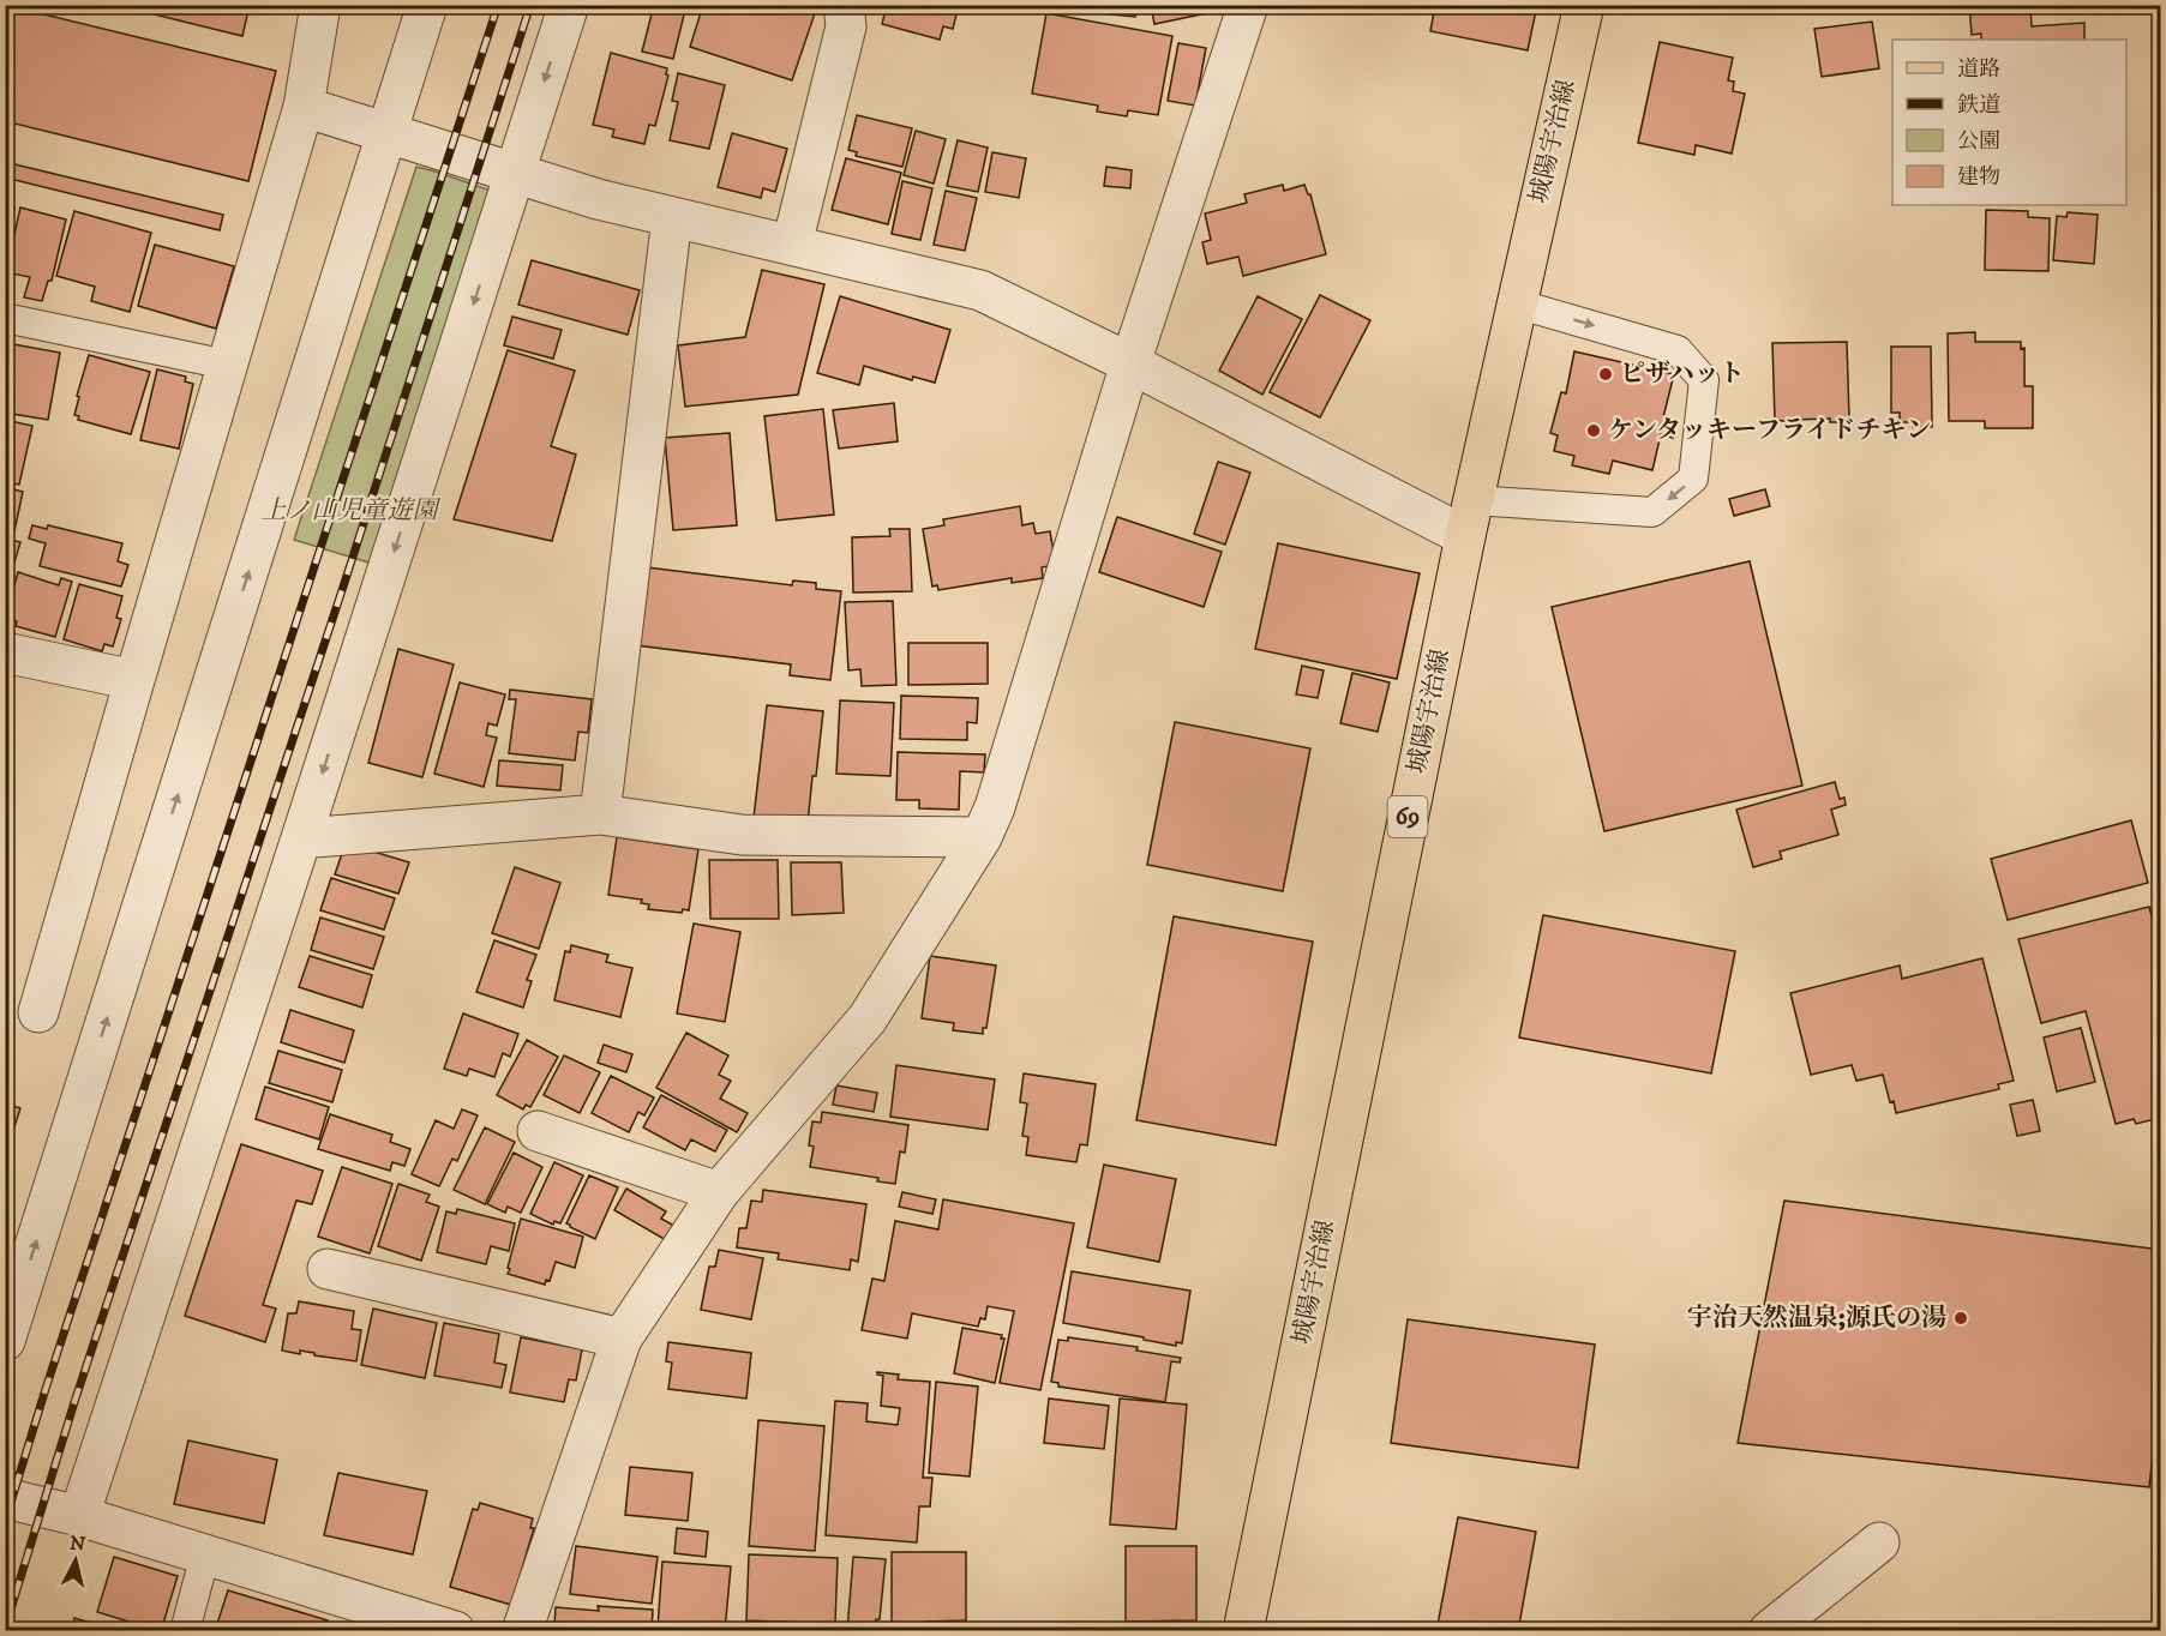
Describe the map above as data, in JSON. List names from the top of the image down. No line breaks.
{"streets":{"main road":["城陽宇治線","69"]},"parks":["上ノ山児童遊園"],"places":["ピザハット","ケンタッキーフライドチキン","宇治天然温泉;源氏の湯"],"legend":["道路","鉄道","公園","建物"],"north":"top"}
